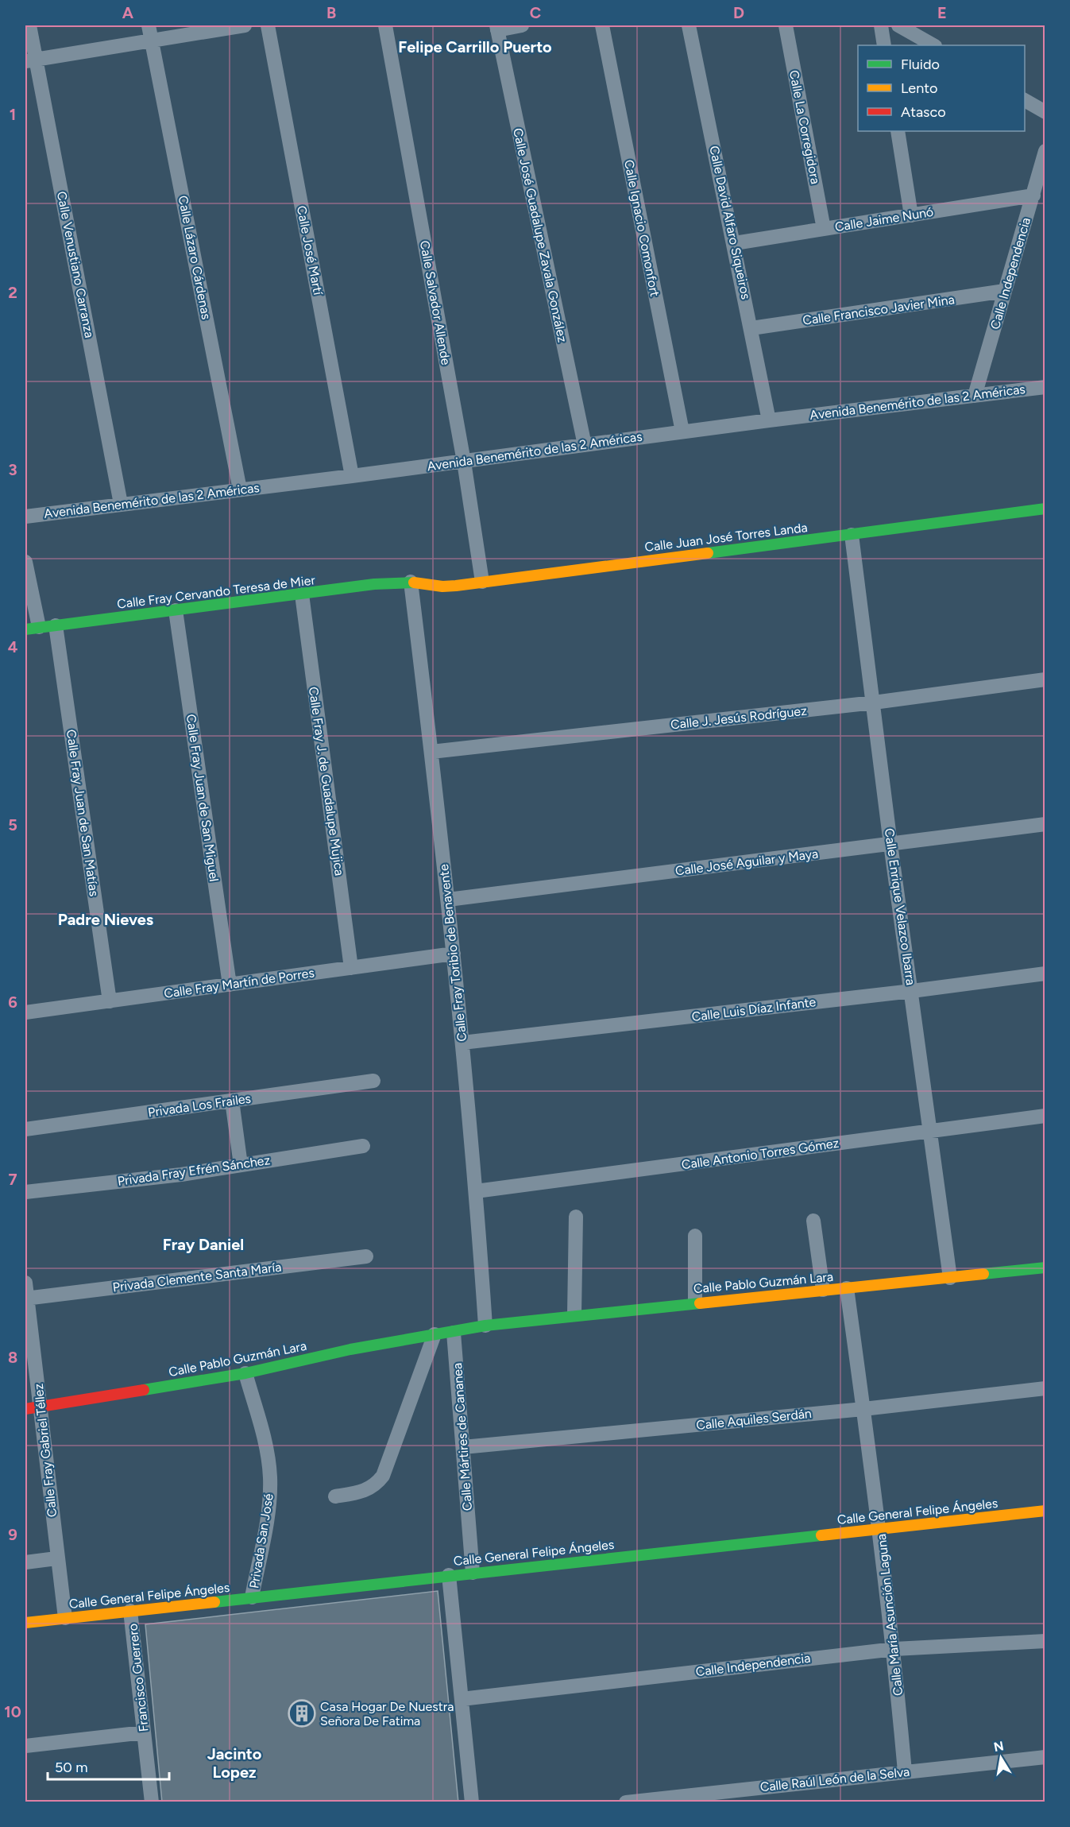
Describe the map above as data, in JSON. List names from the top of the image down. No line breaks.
{"streets":{"street":["Calle La Corregidora","Calle Jaime Nunó","Calle David Alfaro Siqueiros","Calle Ignacio Comonfort","Calle José Guadalupe Zavala González","Calle José Martí","Calle Lázaro Cárdenas","Calle Venustiano Carranza","Calle Independencia","Calle Salvador Allende","Calle Francisco Javier Mina","Avenida Benemérito de las 2 Américas","Calle Juan José Torres Landa","Calle Fray Cervando Teresa de Mier","Calle J. Jesús Rodríguez","Calle Fray J. de Guadalupe Mujica","Calle Fray Juan de San Miguel","Calle Fray Juan de San Matías","Calle José Aguilar y Maya","Calle Enrique Velazco Ibarra","Calle Fray Toribio de Benavente","Calle Fray Martín de Porres","Calle Luis Díaz Infante","Privada Los Frailes","Calle Antonio Torres Gómez","Privada Fray Efrén Sánchez","Privada Clemente Santa María","Calle Pablo Guzmán Lara","Calle Aquiles Serdán","Calle Mártires de Cananea","Calle Fray Gabriel Téllez","Calle General Felipe Ángeles","Privada San José","Calle María Asunción Laguna","Francisco Guerrero","Calle Raúl León de la Selva"]},"crossings":[["Calle La Corregidora","Calle Jaime Nunó"],["Calle Jaime Nunó","Calle David Alfaro Siqueiros"],["Calle Jaime Nunó","Calle Independencia"],["Calle David Alfaro Siqueiros","Calle Francisco Javier Mina"],["Calle David Alfaro Siqueiros","Avenida Benemérito de las 2 Américas"],["Calle Ignacio Comonfort","Avenida Benemérito de las 2 Américas"],["Calle José Guadalupe Zavala González","Avenida Benemérito de las 2 Américas"],["Calle José Martí","Avenida Benemérito de las 2 Américas"],["Calle Lázaro Cárdenas","Avenida Benemérito de las 2 Américas"],["Calle Venustiano Carranza","Avenida Benemérito de las 2 Américas"],["Calle Independencia","Calle Francisco Javier Mina"],["Calle Independencia","Avenida Benemérito de las 2 Américas"],["Calle Independencia","Calle María Asunción Laguna"],["Calle Salvador Allende","Avenida Benemérito de las 2 Américas"],["Calle Salvador Allende","Calle Juan José Torres Landa"],["Calle Juan José Torres Landa","Calle Fray Cervando Teresa de Mier"],["Calle Juan José Torres Landa","Calle Enrique Velazco Ibarra"],["Calle Juan José Torres Landa","Calle Fray Toribio de Benavente"],["Calle Fray Cervando Teresa de Mier","Calle Fray J. de Guadalupe Mujica"],["Calle Fray Cervando Teresa de Mier","Calle Fray Juan de San Miguel"],["Calle Fray Cervando Teresa de Mier","Calle Fray Juan de San Matías"],["Calle Fray Cervando Teresa de Mier","Calle Fray Toribio de Benavente"],["Calle J. Jesús Rodríguez","Calle Enrique Velazco Ibarra"],["Calle J. Jesús Rodríguez","Calle Fray Toribio de Benavente"],["Calle Fray J. de Guadalupe Mujica","Calle Fray Martín de Porres"],["Calle Fray Juan de San Miguel","Calle Fray Martín de Porres"],["Calle Fray Juan de San Matías","Calle Fray Martín de Porres"],["Calle José Aguilar y Maya","Calle Enrique Velazco Ibarra"],["Calle José Aguilar y Maya","Calle Fray Toribio de Benavente"],["Calle Enrique Velazco Ibarra","Calle Luis Díaz Infante"],["Calle Enrique Velazco Ibarra","Calle Antonio Torres Gómez"],["Calle Enrique Velazco Ibarra","Calle Pablo Guzmán Lara"],["Calle Fray Toribio de Benavente","Calle Fray Martín de Porres"],["Calle Fray Toribio de Benavente","Calle Luis Díaz Infante"],["Calle Fray Toribio de Benavente","Calle Antonio Torres Gómez"],["Calle Fray Toribio de Benavente","Calle Pablo Guzmán Lara"],["Privada Clemente Santa María","Calle Fray Gabriel Téllez"],["Calle Pablo Guzmán Lara","Calle Mártires de Cananea"],["Calle Pablo Guzmán Lara","Calle Fray Gabriel Téllez"],["Calle Pablo Guzmán Lara","Privada San José"],["Calle Pablo Guzmán Lara","Calle María Asunción Laguna"],["Calle Aquiles Serdán","Calle Mártires de Cananea"],["Calle Aquiles Serdán","Calle María Asunción Laguna"],["Calle Mártires de Cananea","Calle General Felipe Ángeles"],["Calle Fray Gabriel Téllez","Calle General Felipe Ángeles"],["Calle General Felipe Ángeles","Privada San José"],["Calle General Felipe Ángeles","Calle María Asunción Laguna"],["Calle General Felipe Ángeles","Francisco Guerrero"],["Calle María Asunción Laguna","Calle Raúl León de la Selva"]],"districts":["Felipe Carrillo Puerto","Padre Nieves","Fray Daniel","Jacinto Lopez"],"places":{"building":["Casa Hogar De Nuestra Señora De Fatima"]},"legend":["Fluido","Lento","Atasco"],"scale_bar":"50 m","north":"top","grid":{"columns":["A","B","C","D","E"],"rows":["1","2","3","4","5","6","7","8","9","10"]}}
